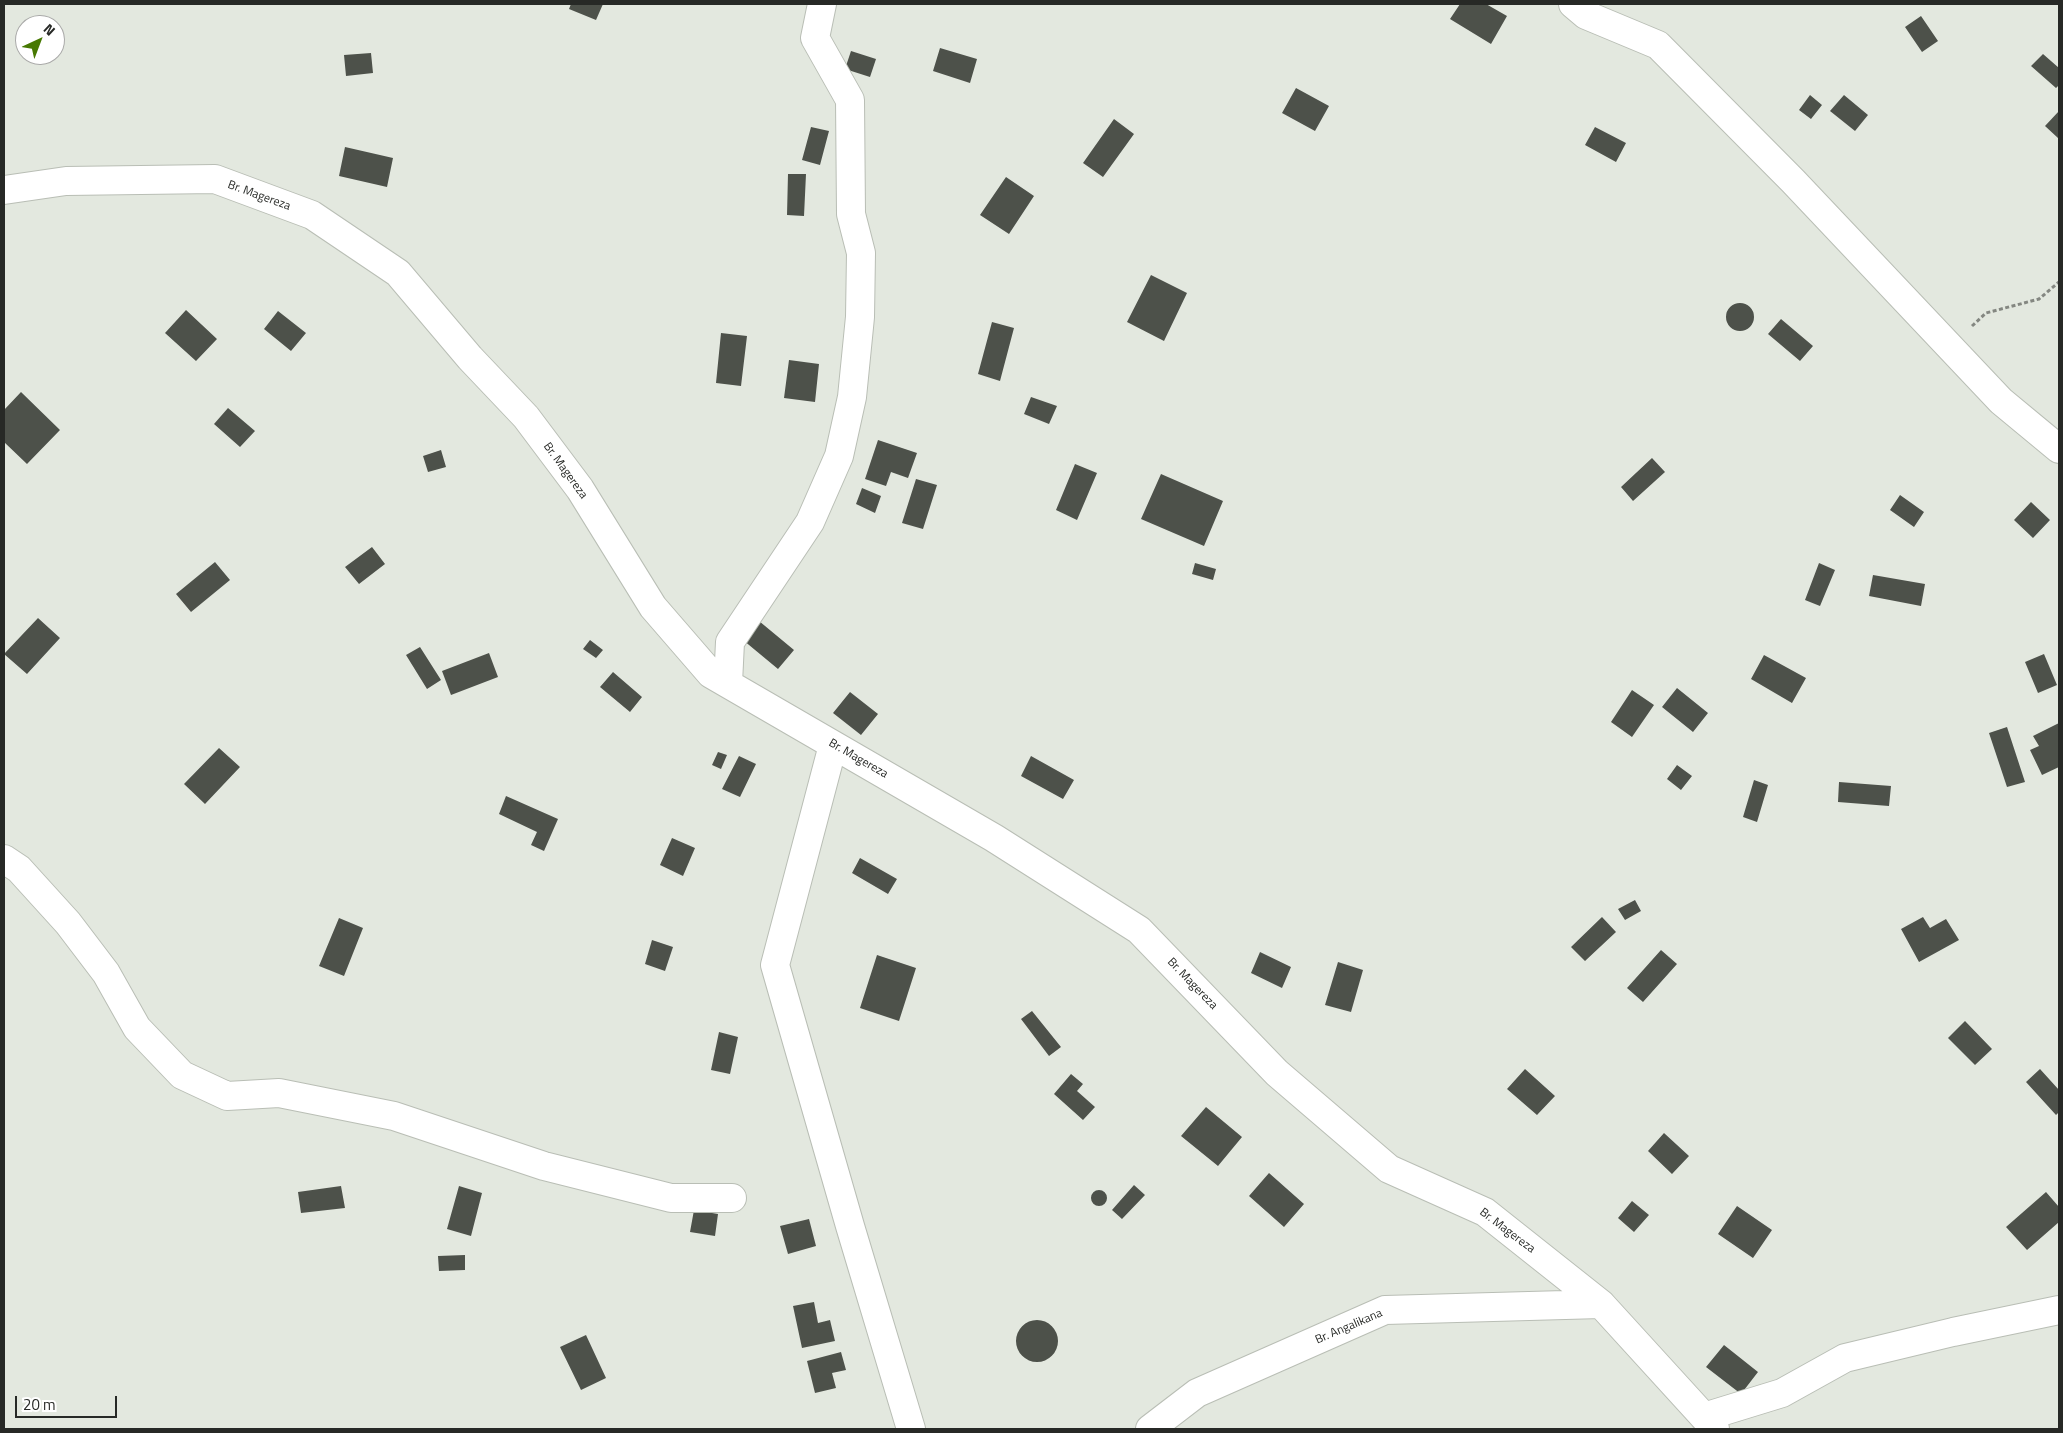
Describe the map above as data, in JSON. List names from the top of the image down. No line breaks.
{"streets":{"street":["Br. Magereza","Br. Angalikana"]},"crossings":[["Br. Magereza","Br. Angalikana"]],"scale_bar":"20 m","north":"top right"}
